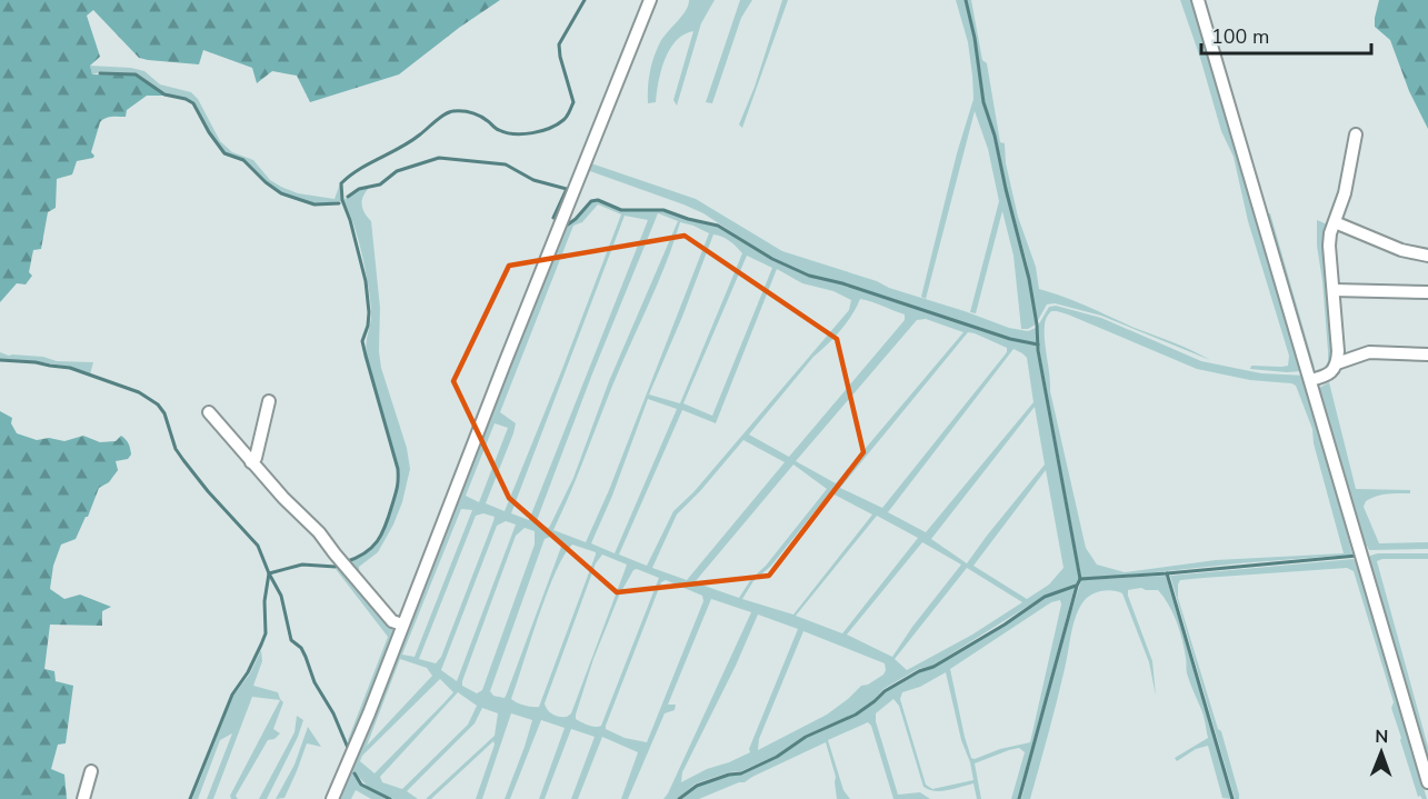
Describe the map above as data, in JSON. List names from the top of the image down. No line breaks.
{"scale_bar":"100 m","north":"top"}
